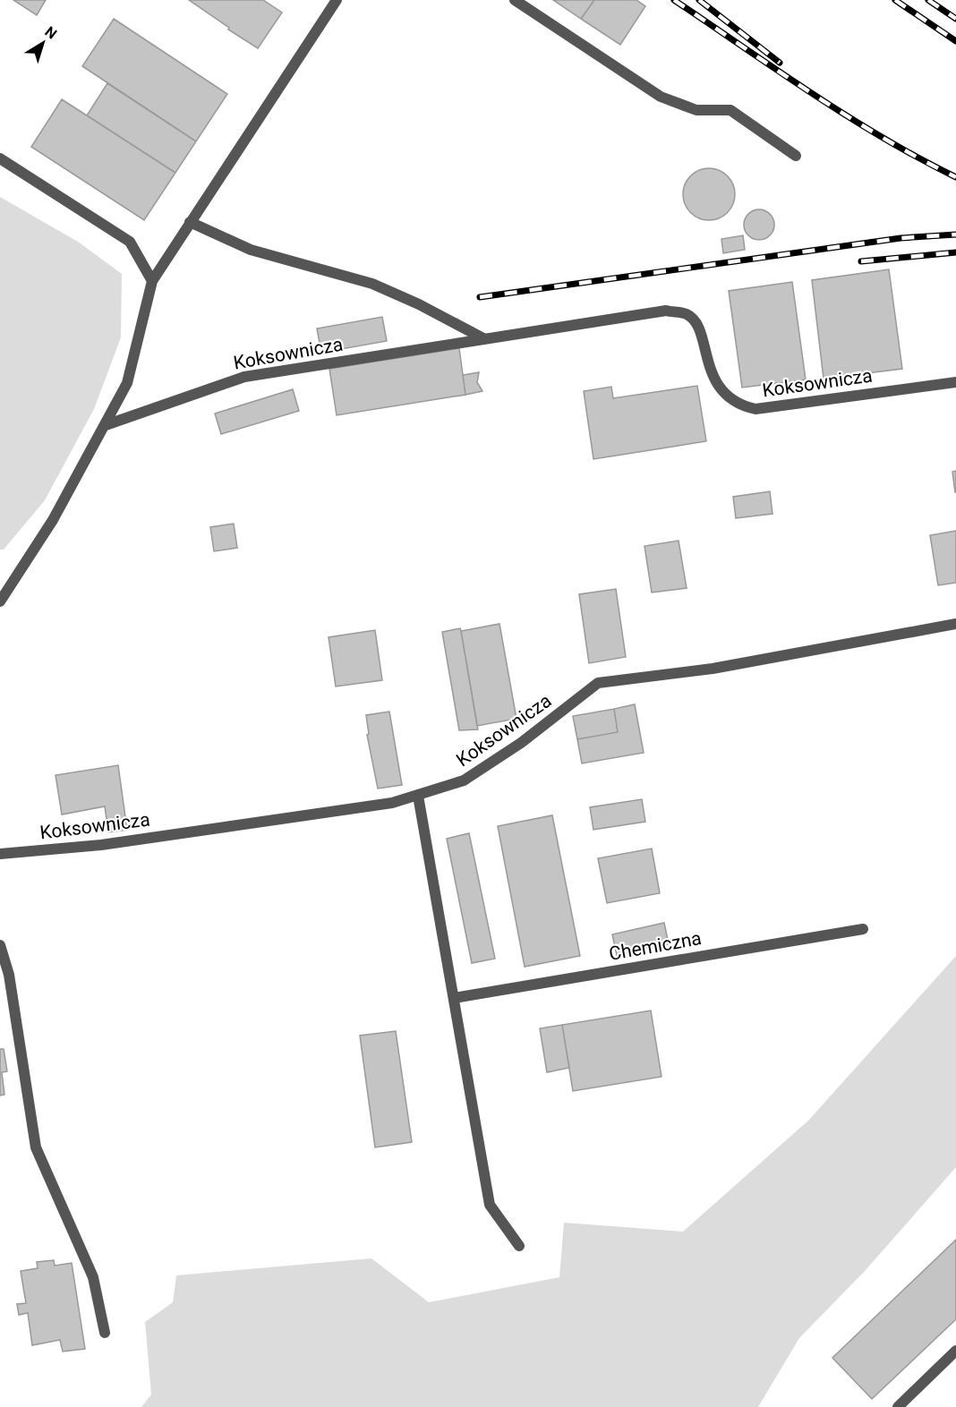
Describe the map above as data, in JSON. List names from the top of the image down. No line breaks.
{"streets":{"lane":["Koksownicza","Chemiczna"]},"north":"top right"}
